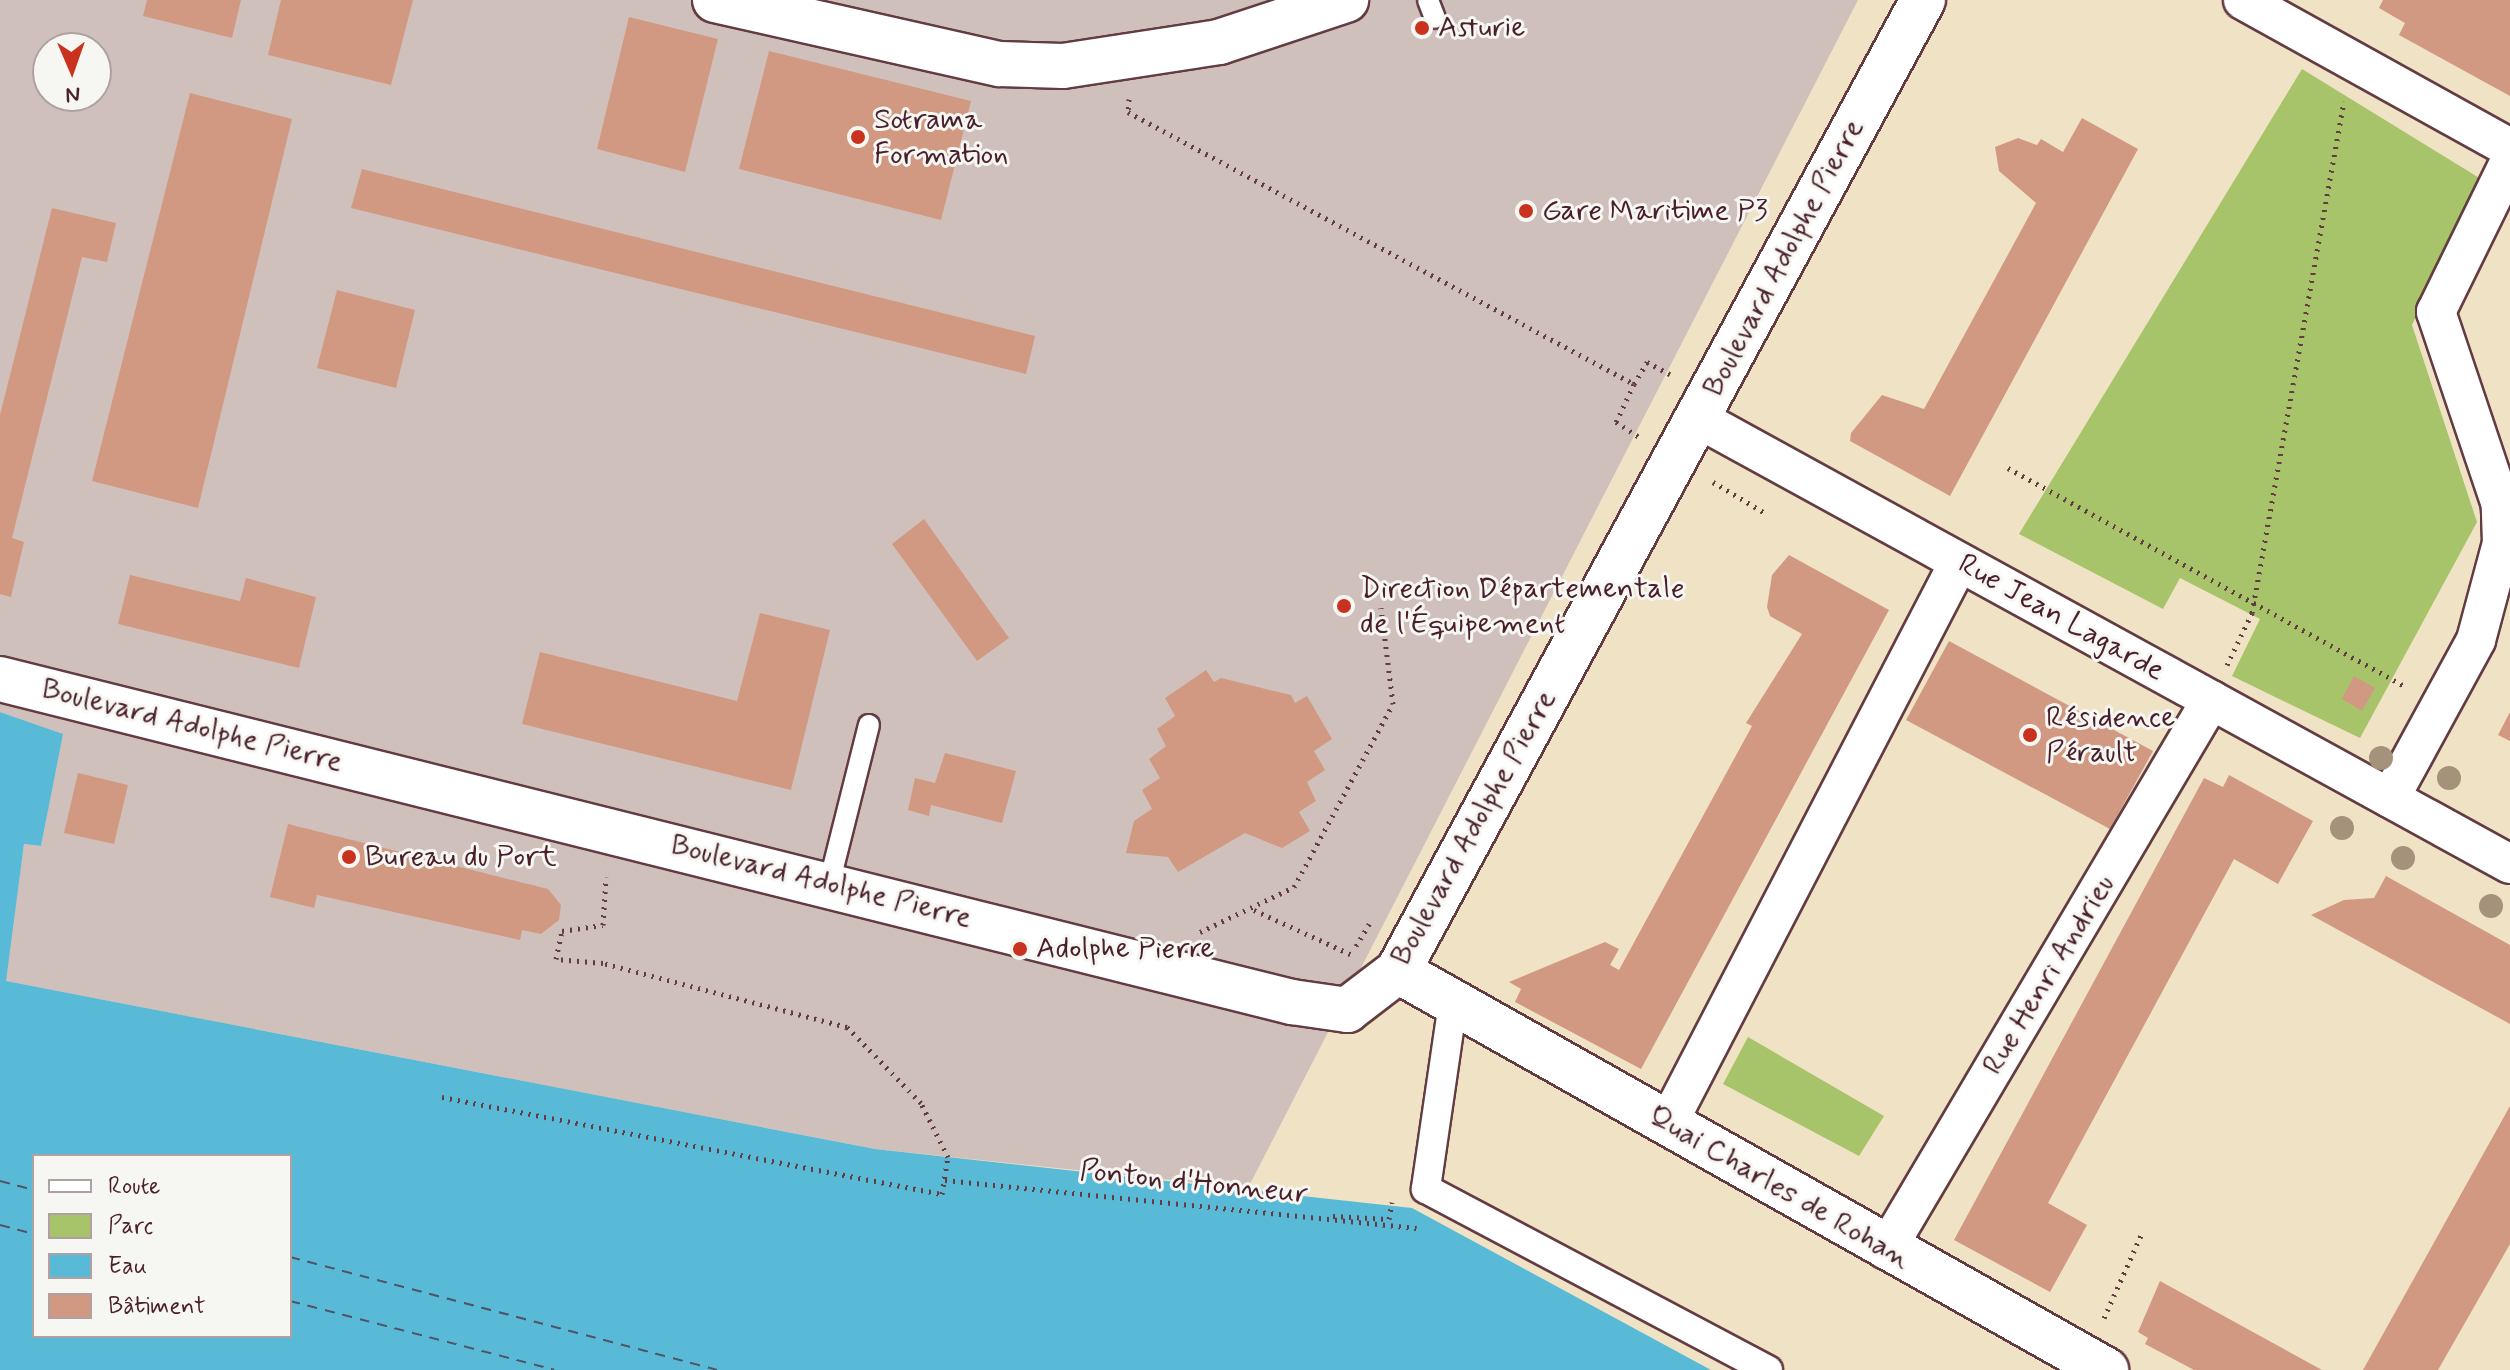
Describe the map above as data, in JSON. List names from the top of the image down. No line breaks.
{"streets":{"street":["Boulevard Adolphe Pierre","Rue Jean Lagarde","Rue Henri Andrieu","Quai Charles de Rohan"],"path":["Ponton d'Honneur"]},"crossings":[["Boulevard Adolphe Pierre","Rue Jean Lagarde"],["Boulevard Adolphe Pierre","Quai Charles de Rohan"],["Rue Jean Lagarde","Rue Henri Andrieu"],["Rue Henri Andrieu","Quai Charles de Rohan"]],"places":["Asturie","Sotrama Formation","Gare Maritime P3","Direction Départementale de l'Équipement","Résidence Pérault","Bureau du Port","Adolphe Pierre"],"legend":["Route","Parc","Eau","Bâtiment"],"north":"bottom"}
